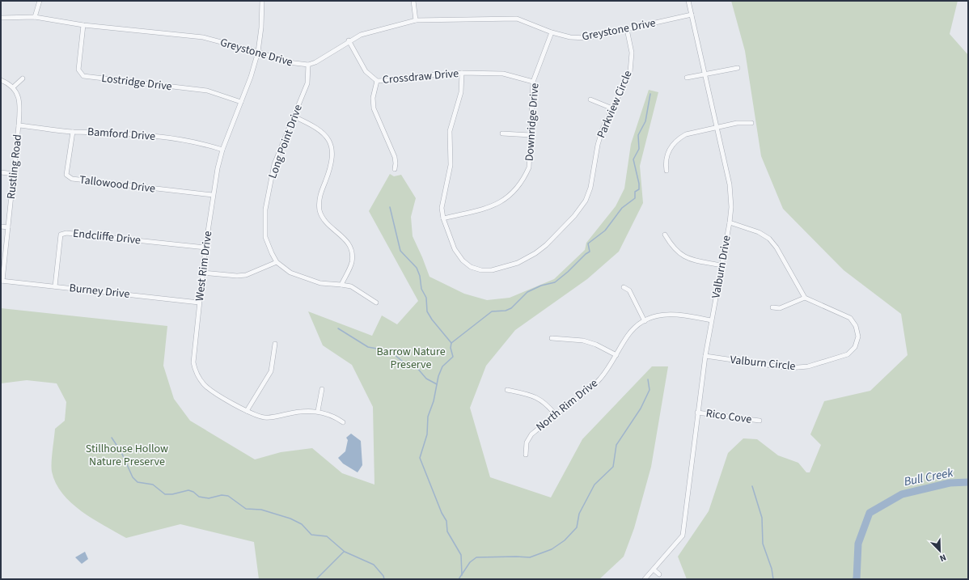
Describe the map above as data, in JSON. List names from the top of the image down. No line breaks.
{"streets":{"street":["Greystone Drive","Crossdraw Drive","Lostridge Drive","Parkview Circle","Downridge Drive","Bamford Drive","Long Point Drive","Rustling Road","Tallowood Drive","Endcliffe Drive","West Rim Drive","Valburn Drive","Burney Drive","Valburn Circle","North Rim Drive","Rico Cove"]},"crossings":[["Greystone Drive","Crossdraw Drive"],["Greystone Drive","Lostridge Drive"],["Greystone Drive","Parkview Circle"],["Greystone Drive","Downridge Drive"],["Greystone Drive","Long Point Drive"],["Greystone Drive","West Rim Drive"],["Greystone Drive","Valburn Drive"],["Crossdraw Drive","Parkview Circle"],["Crossdraw Drive","Downridge Drive"],["Lostridge Drive","West Rim Drive"],["Parkview Circle","Downridge Drive"],["Bamford Drive","Rustling Road"],["Bamford Drive","Tallowood Drive"],["Bamford Drive","West Rim Drive"],["Rustling Road","Burney Drive"],["Tallowood Drive","West Rim Drive"],["Endcliffe Drive","West Rim Drive"],["Endcliffe Drive","Burney Drive"],["West Rim Drive","Burney Drive"],["Valburn Drive","Valburn Circle"],["Valburn Drive","North Rim Drive"],["Valburn Drive","Rico Cove"]],"water":["Bull Creek"],"parks":["Barrow Nature Preserve","Stillhouse Hollow Nature Preserve"],"north":"bottom right"}
